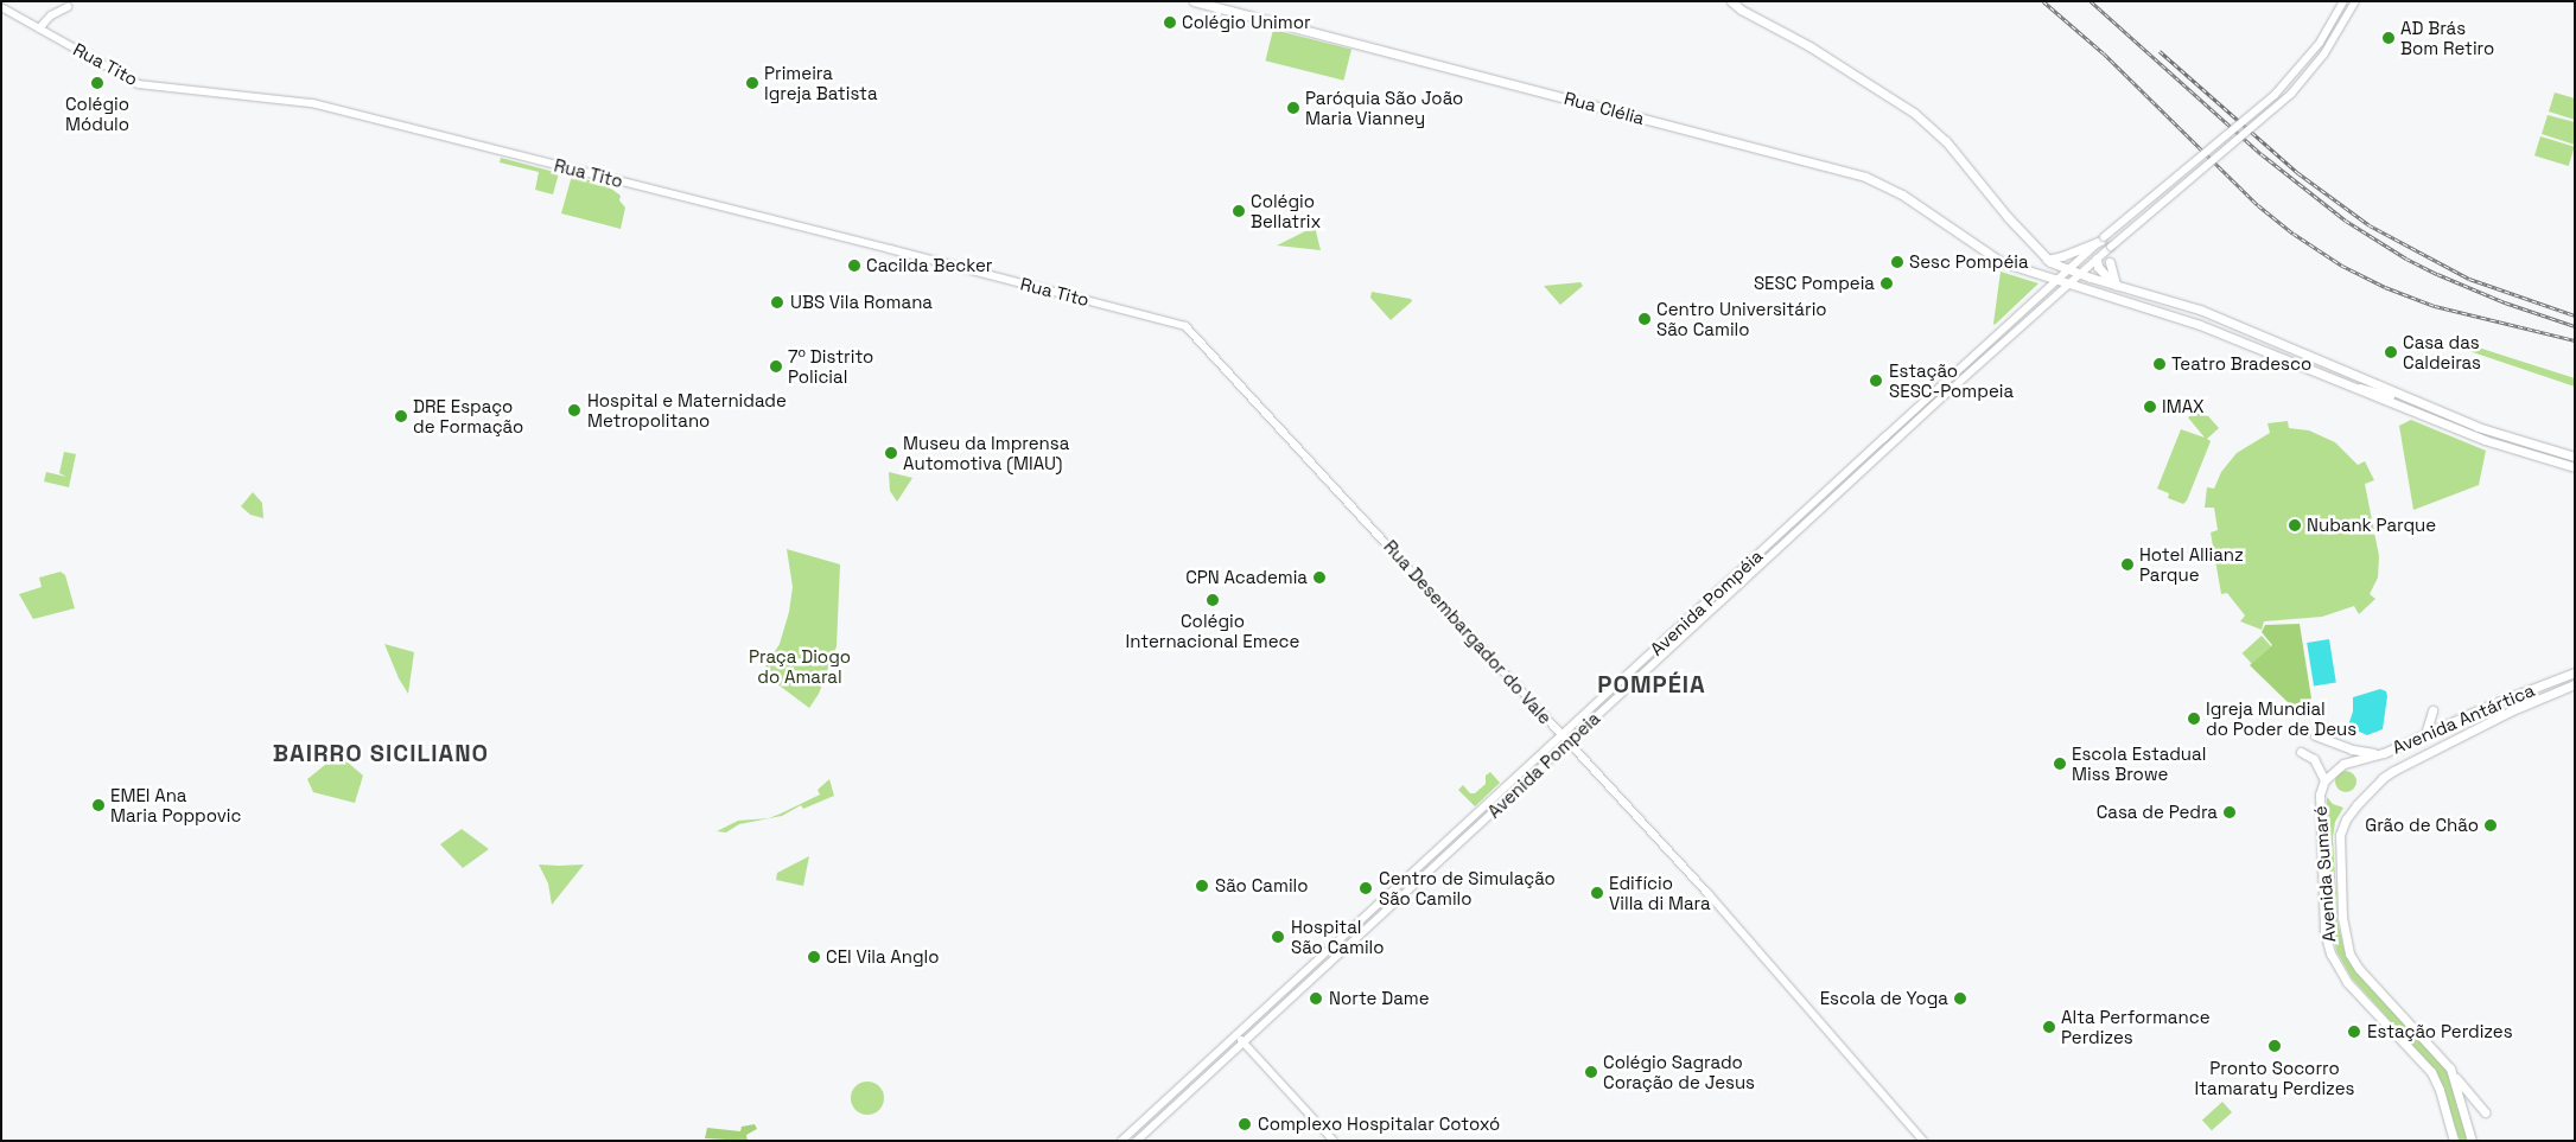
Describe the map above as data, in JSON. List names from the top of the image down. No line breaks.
{"streets":{"main road":["Rua Tito","Rua Clélia","Avenida Pompéia","Rua Desembargador do Vale","Avenida Antártica","Avenida Pompeia","Avenida Sumaré"]},"crossings":[["Rua Tito","Rua Desembargador do Vale"],["Rua Clélia","Avenida Pompéia"],["Rua Clélia","Avenida Pompeia"],["Avenida Pompéia","Rua Desembargador do Vale"],["Rua Desembargador do Vale","Avenida Pompeia"],["Avenida Antártica","Avenida Sumaré"]],"districts":["POMPÉIA","BAIRRO SICILIANO"],"parks":["Praça Diogo do Amaral"],"places":["Colégio Unimor","AD Brás Bom Retiro","Colégio Módulo","Primeira Igreja Batista","Paróquia São João Maria Vianney","Colégio Bellatrix","Sesc Pompéia","Cacilda Becker","SESC Pompeia","UBS Vila Romana","Centro Universitário São Camilo","Casa das Caldeiras","Teatro Bradesco","7º Distrito Policial","Estação SESC-Pompeia","IMAX","Hospital e Maternidade Metropolitano","DRE Espaço de Formação","Museu da Imprensa Automotiva (MIAU)","Nubank Parque","Hotel Allianz Parque","CPN Academia","Colégio Internacional Emece","Igreja Mundial do Poder de Deus","Escola Estadual Miss Browe","EMEI Ana Maria Poppovic","Casa de Pedra","Grão de Chão","São Camilo","Centro de Simulação São Camilo","Edifício Villa di Mara","Hospital São Camilo","CEI Vila Anglo","Norte Dame","Escola de Yoga","Alta Performance Perdizes","Estação Perdizes","Pronto Socorro Itamaraty Perdizes","Colégio Sagrado Coração de Jesus","Complexo Hospitalar Cotoxó"]}
